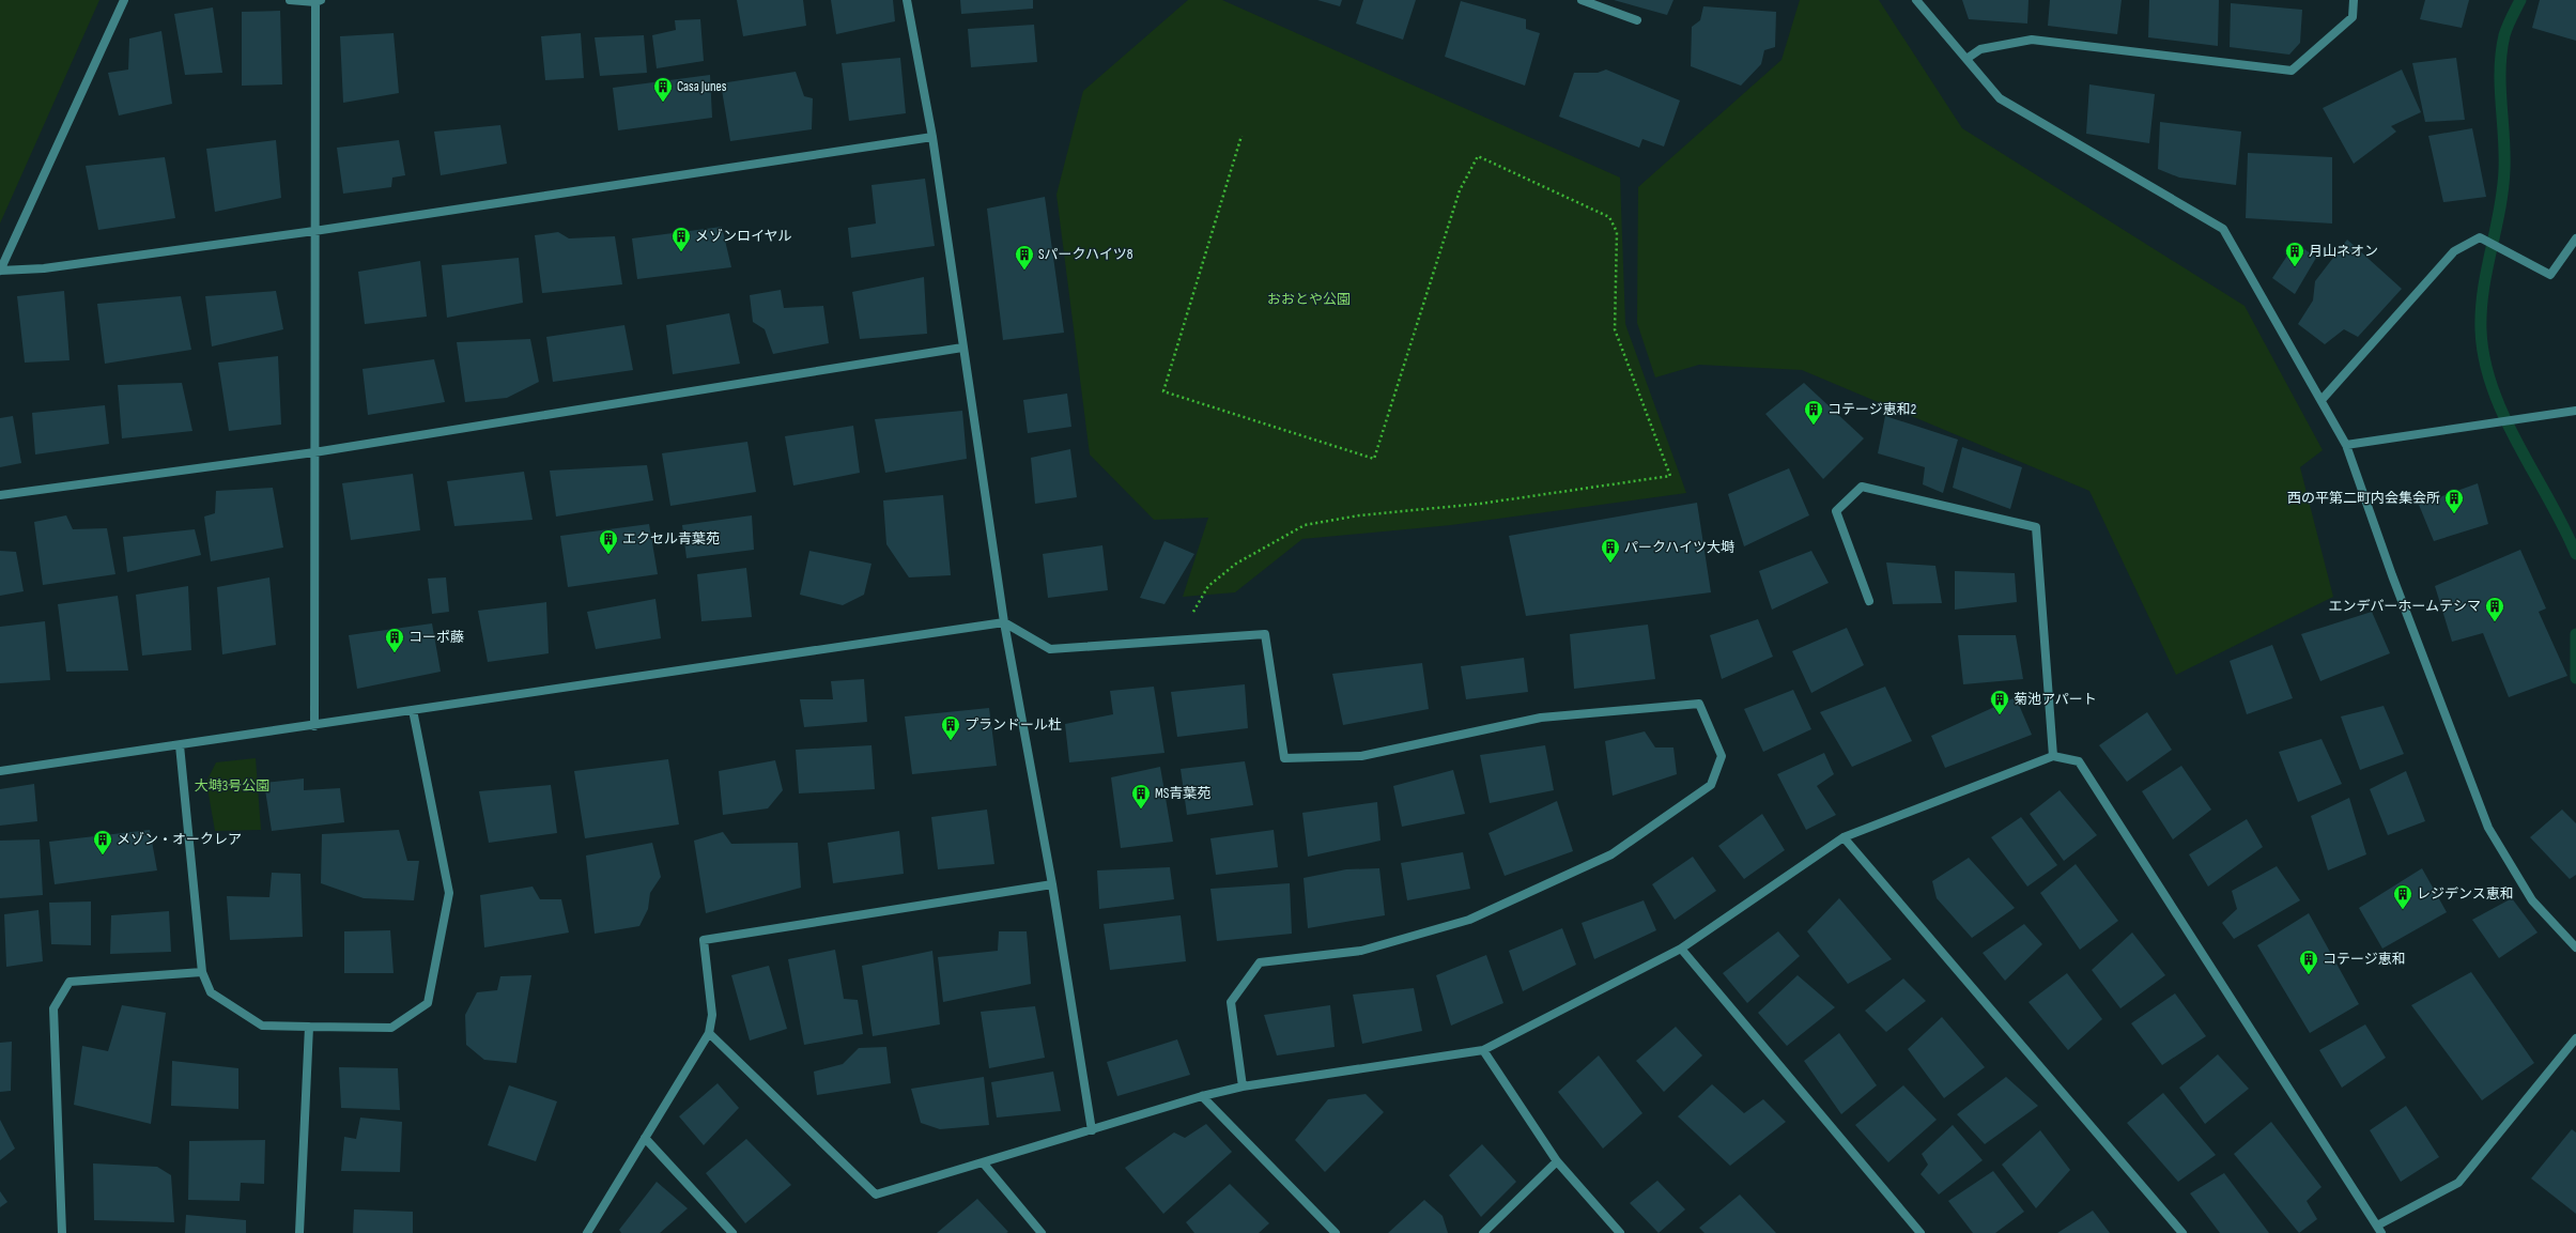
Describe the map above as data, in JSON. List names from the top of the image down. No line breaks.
{"parks":["おおとや公園","大塒3号公園"],"places":{"building":["Casa Junes","メゾンロイヤル","月山ネオン","Sパークハイツ8","コテージ恵和2","西の平第二町内会集会所","エクセル青葉苑","パークハイツ大塒","エンデバーホームテシマ","コーポ藤","菊池アパート","プランドール杜","MS青葉苑","メゾン・オークレア","レジデンス恵和","コテージ恵和"]}}
